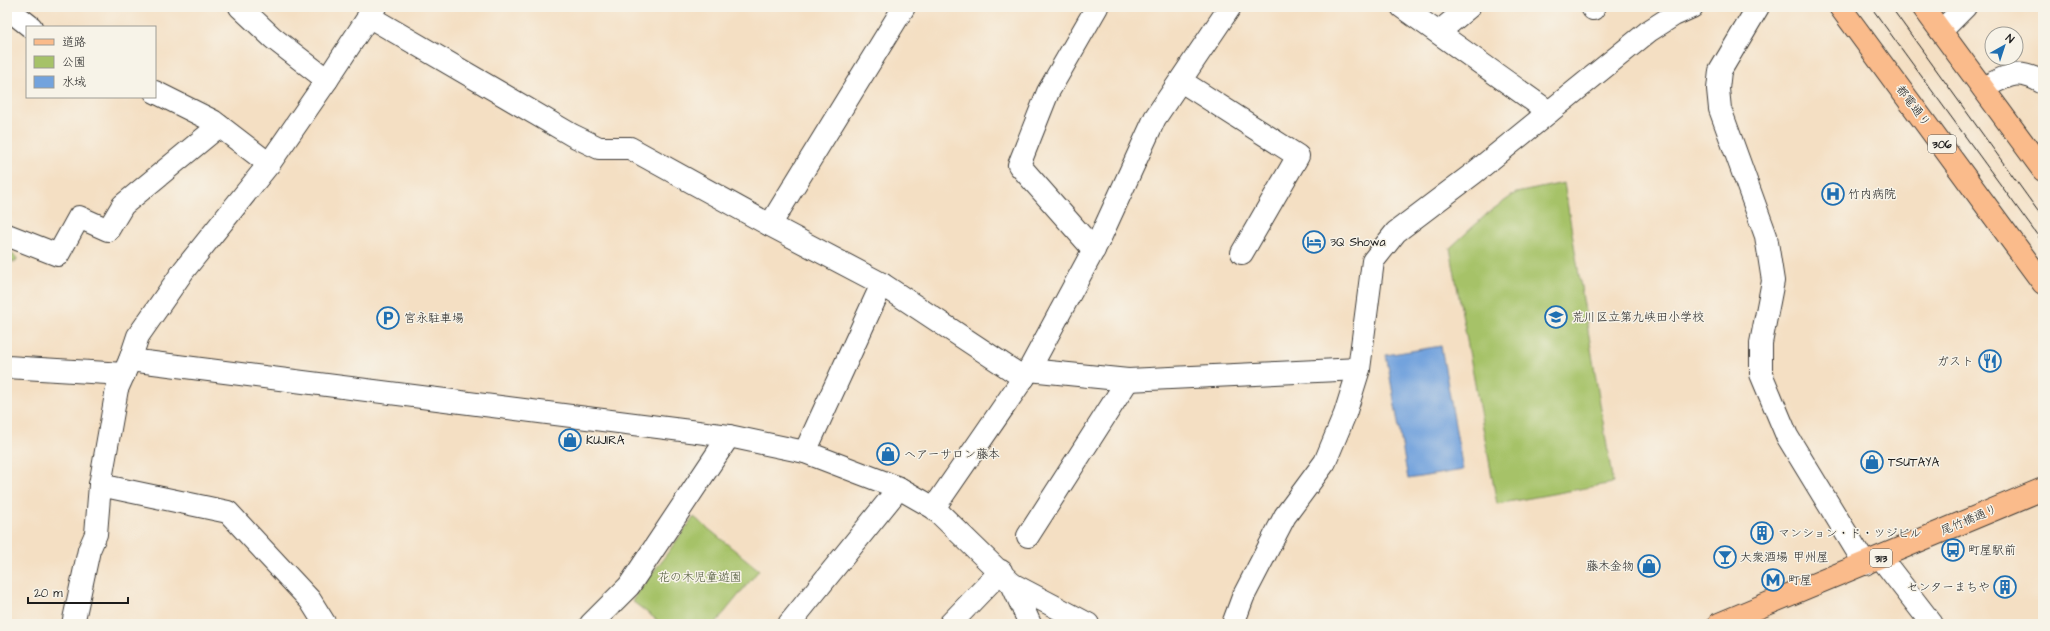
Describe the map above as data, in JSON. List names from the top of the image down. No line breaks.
{"streets":{"main road":["都電通り","306","尾竹橋通り","313"]},"parks":["花の木児童遊園"],"places":{"hospital":["竹内病院"],"hotel":["3Q Showa"],"school or university":["荒川区立第九峡田小学校"],"parking":["宮永駐車場"],"restaurant":["ガスト"],"shop":["KUJIRA","ヘアーサロン藤本","TSUTAYA","藤木金物"],"building":["マンション・ド・ツジビル","センターまちや"],"bus stop":["町屋駅前"],"bar":["大衆酒場 甲州屋"],"metro station":["町屋"]},"legend":["道路","公園","水域"],"scale_bar":"20 m","north":"top right"}
